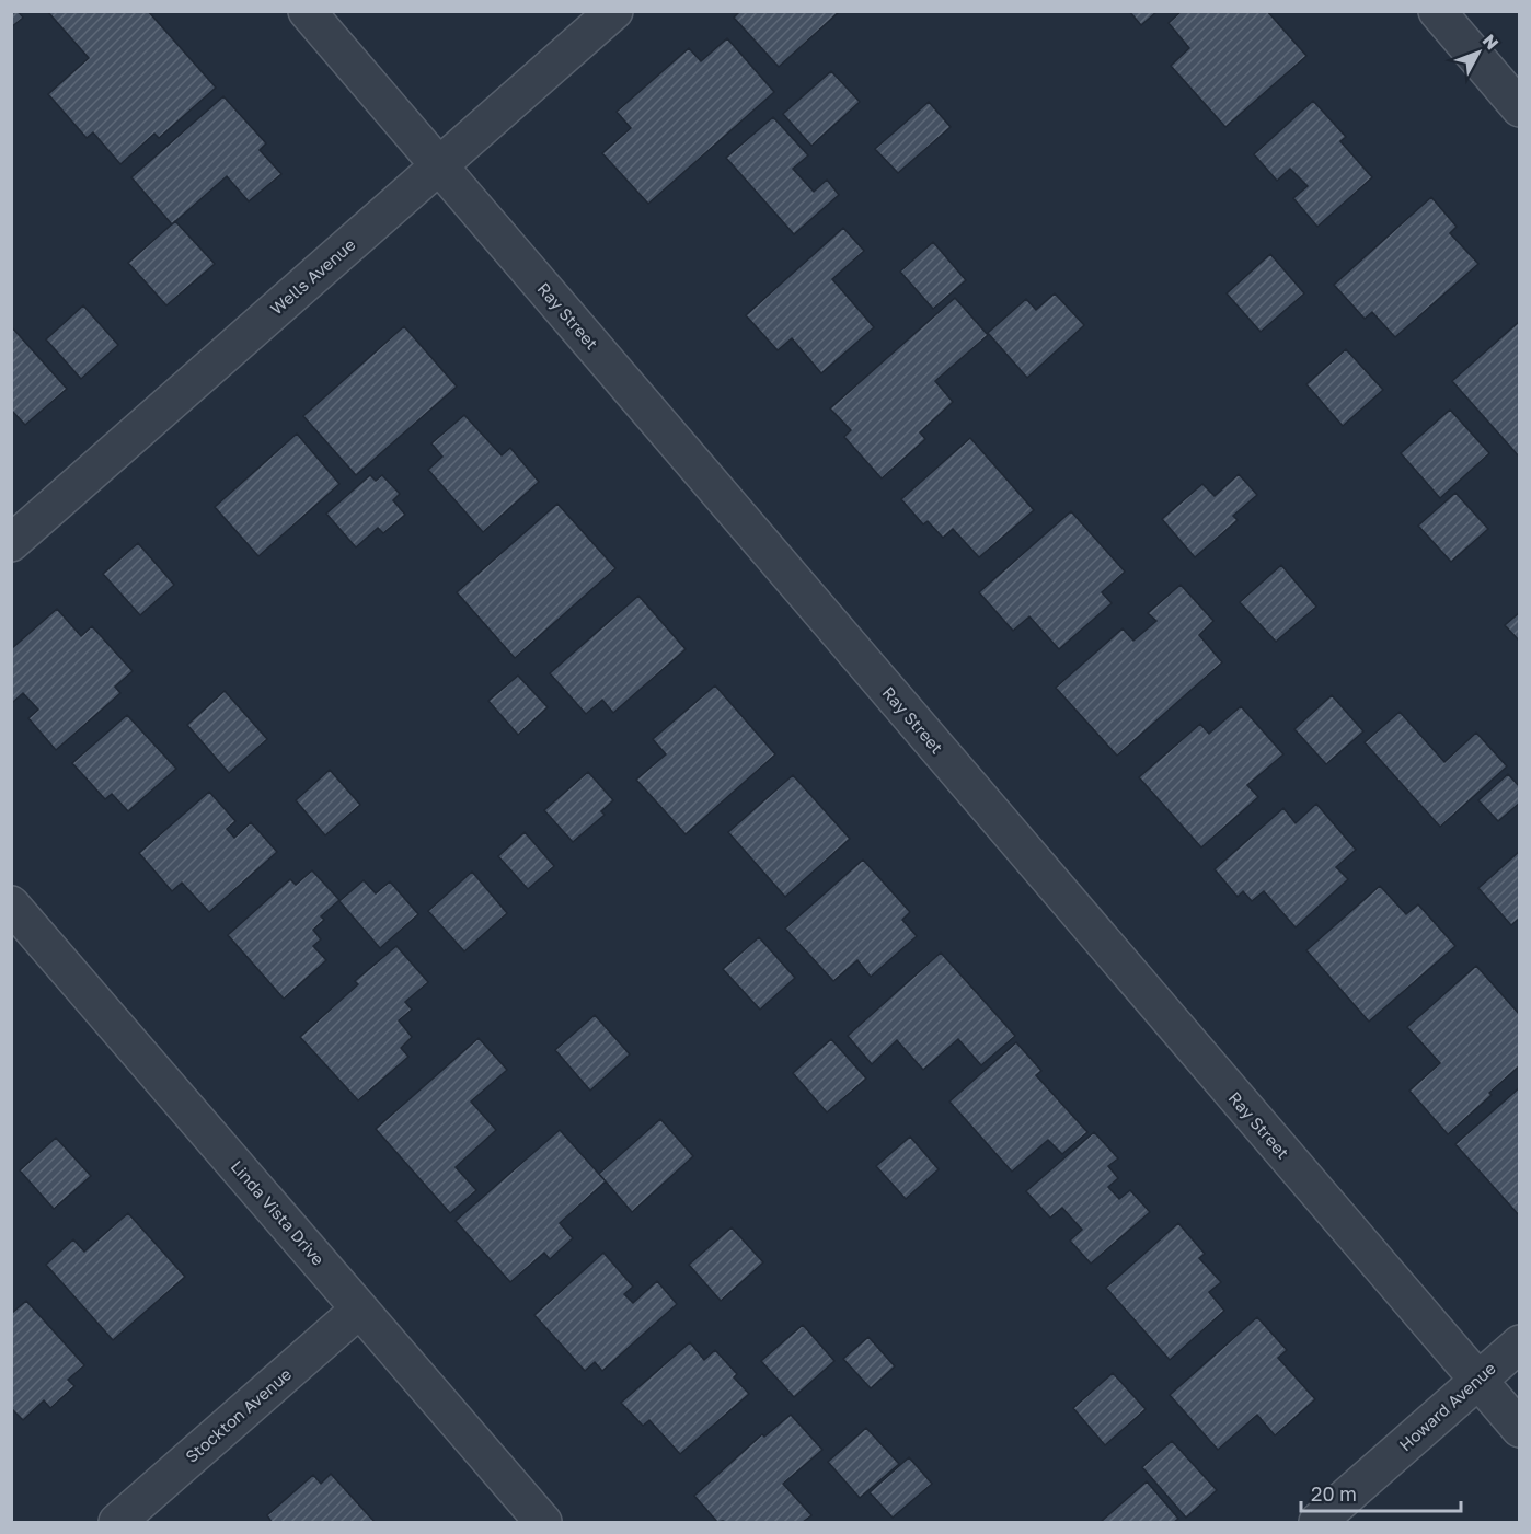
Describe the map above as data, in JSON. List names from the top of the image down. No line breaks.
{"streets":{"street":["Wells Avenue","Ray Street","Linda Vista Drive","Howard Avenue","Stockton Avenue"]},"crossings":[["Wells Avenue","Ray Street"],["Ray Street","Howard Avenue"],["Linda Vista Drive","Stockton Avenue"]],"scale_bar":"20 m","north":"top right"}
